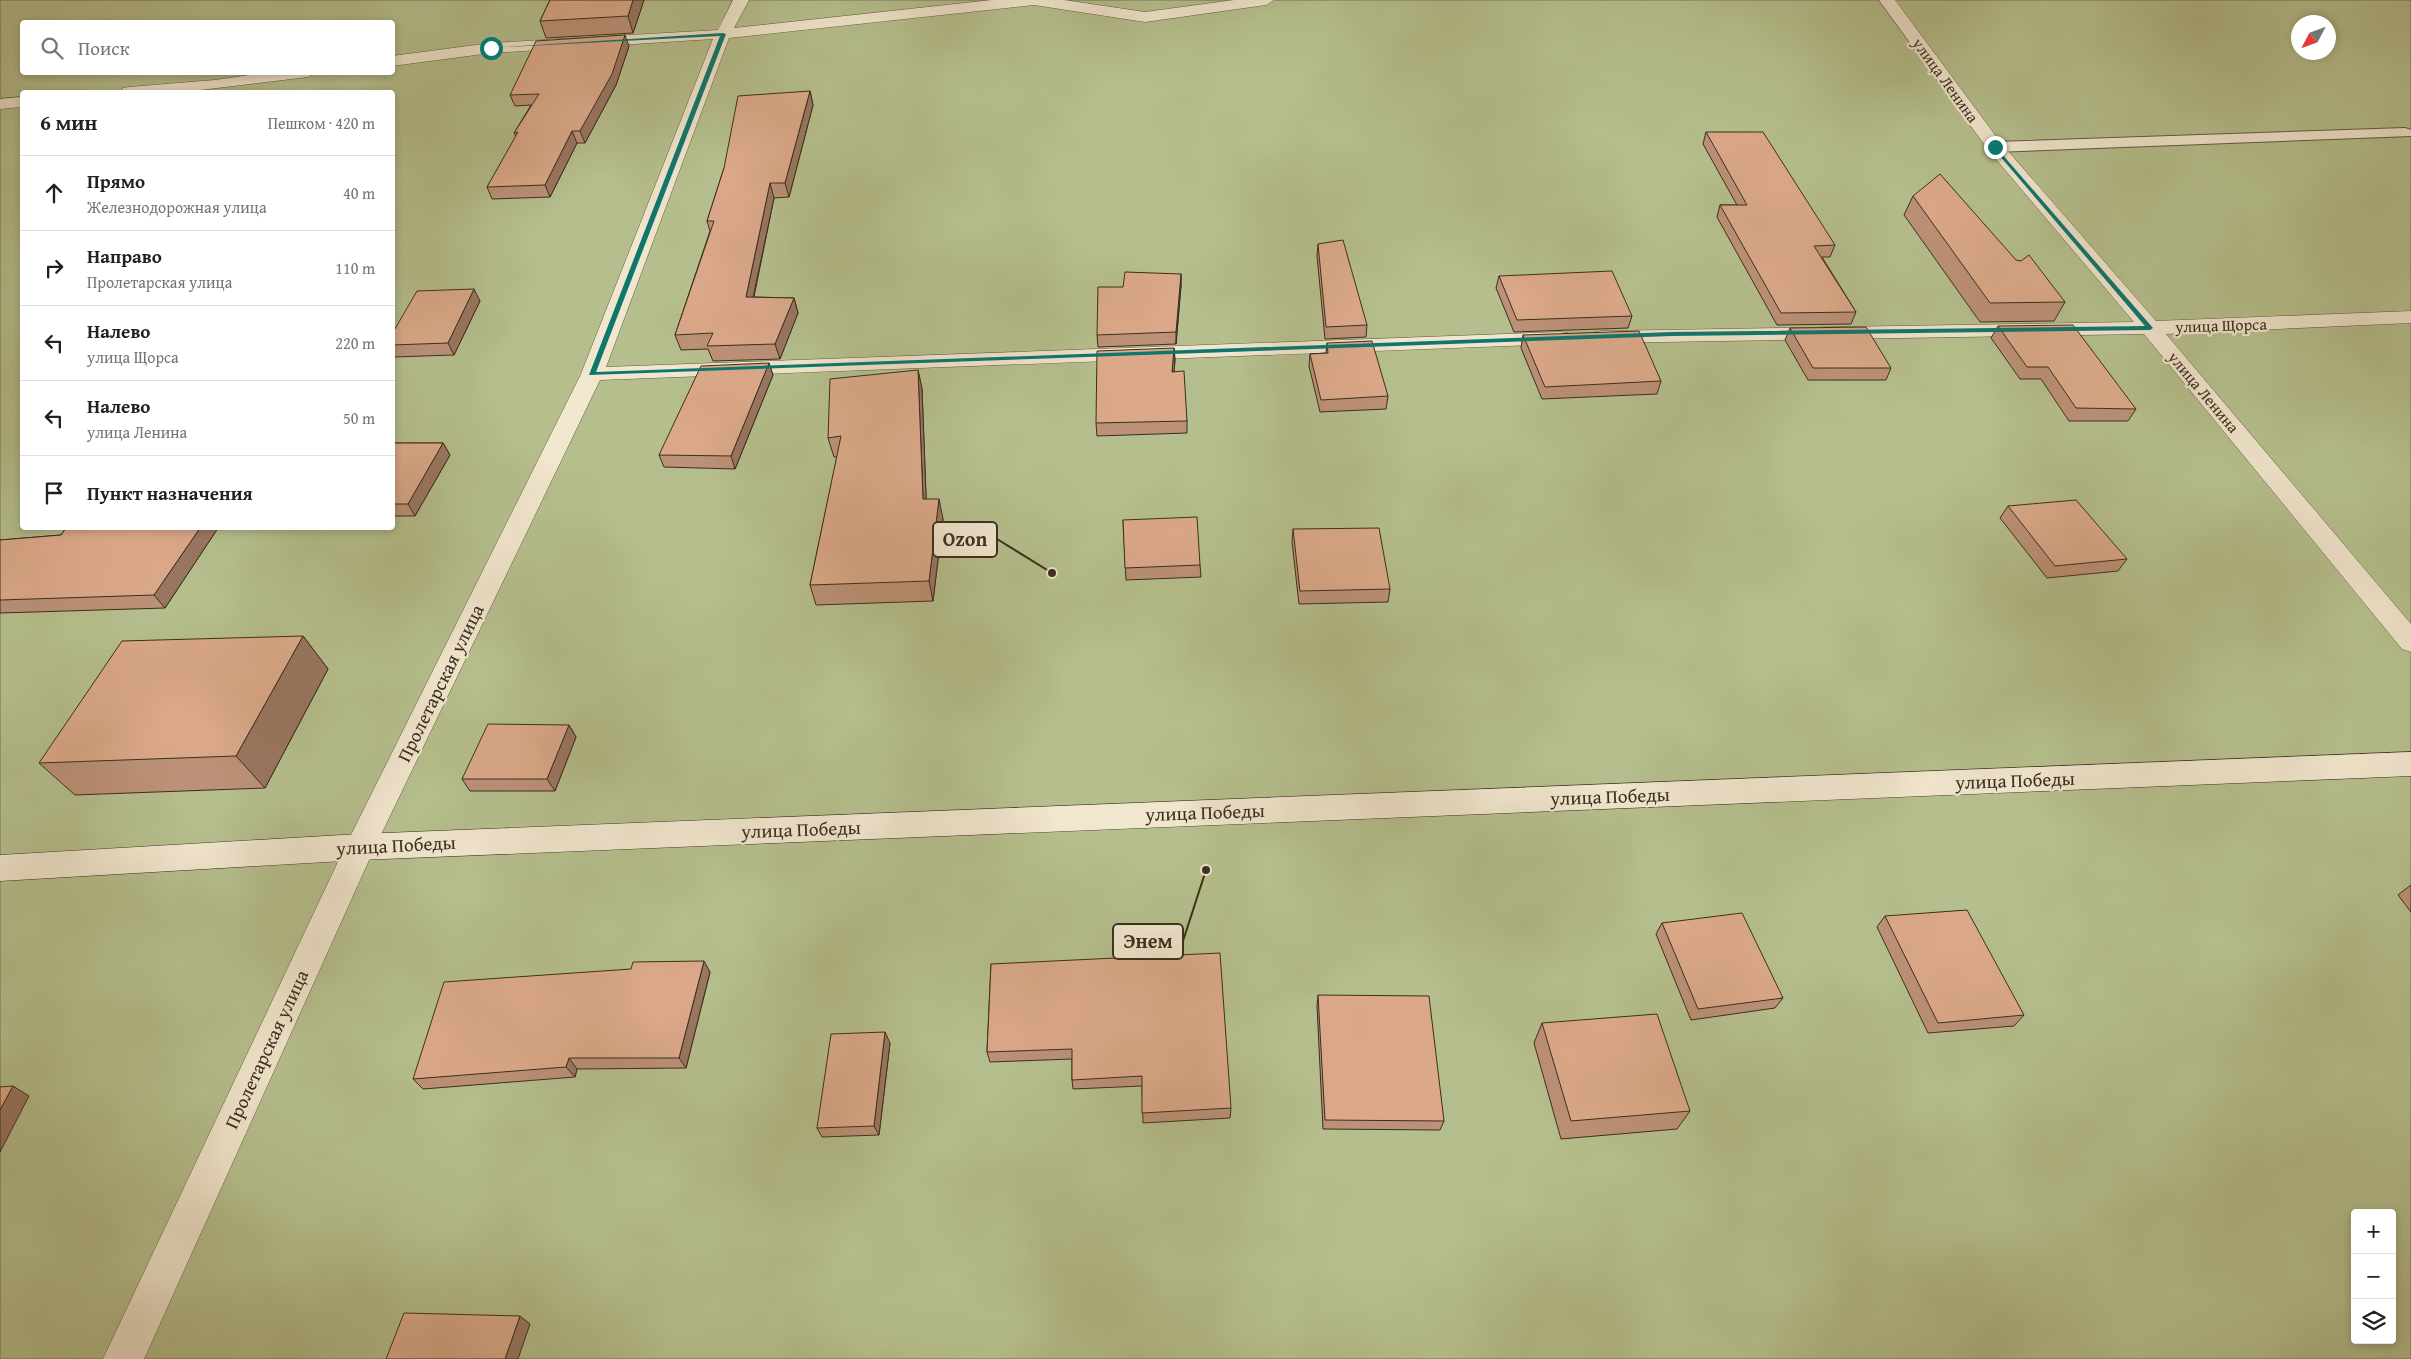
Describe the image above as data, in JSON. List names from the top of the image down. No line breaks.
{"streets":{"street":["улица Ленина","улица Щорса","Пролетарская улица","улица Победы"]},"crossings":[["улица Ленина","улица Щорса"],["улица Щорса","Пролетарская улица"],["Пролетарская улица","улица Победы"]],"places":["Ozon","Энем"],"north":"bottom left","page":{"search":"Поиск","heading":["6 мин","Пешком · 420 m"],"list":[["Прямо","Железнодорожная улица","40 m"],["Направо","Пролетарская улица","110 m"],["Налево","улица Щорса","220 m"],["Налево","улица Ленина","50 m"],"Пункт назначения"],"map_buttons":["+","−"]}}
